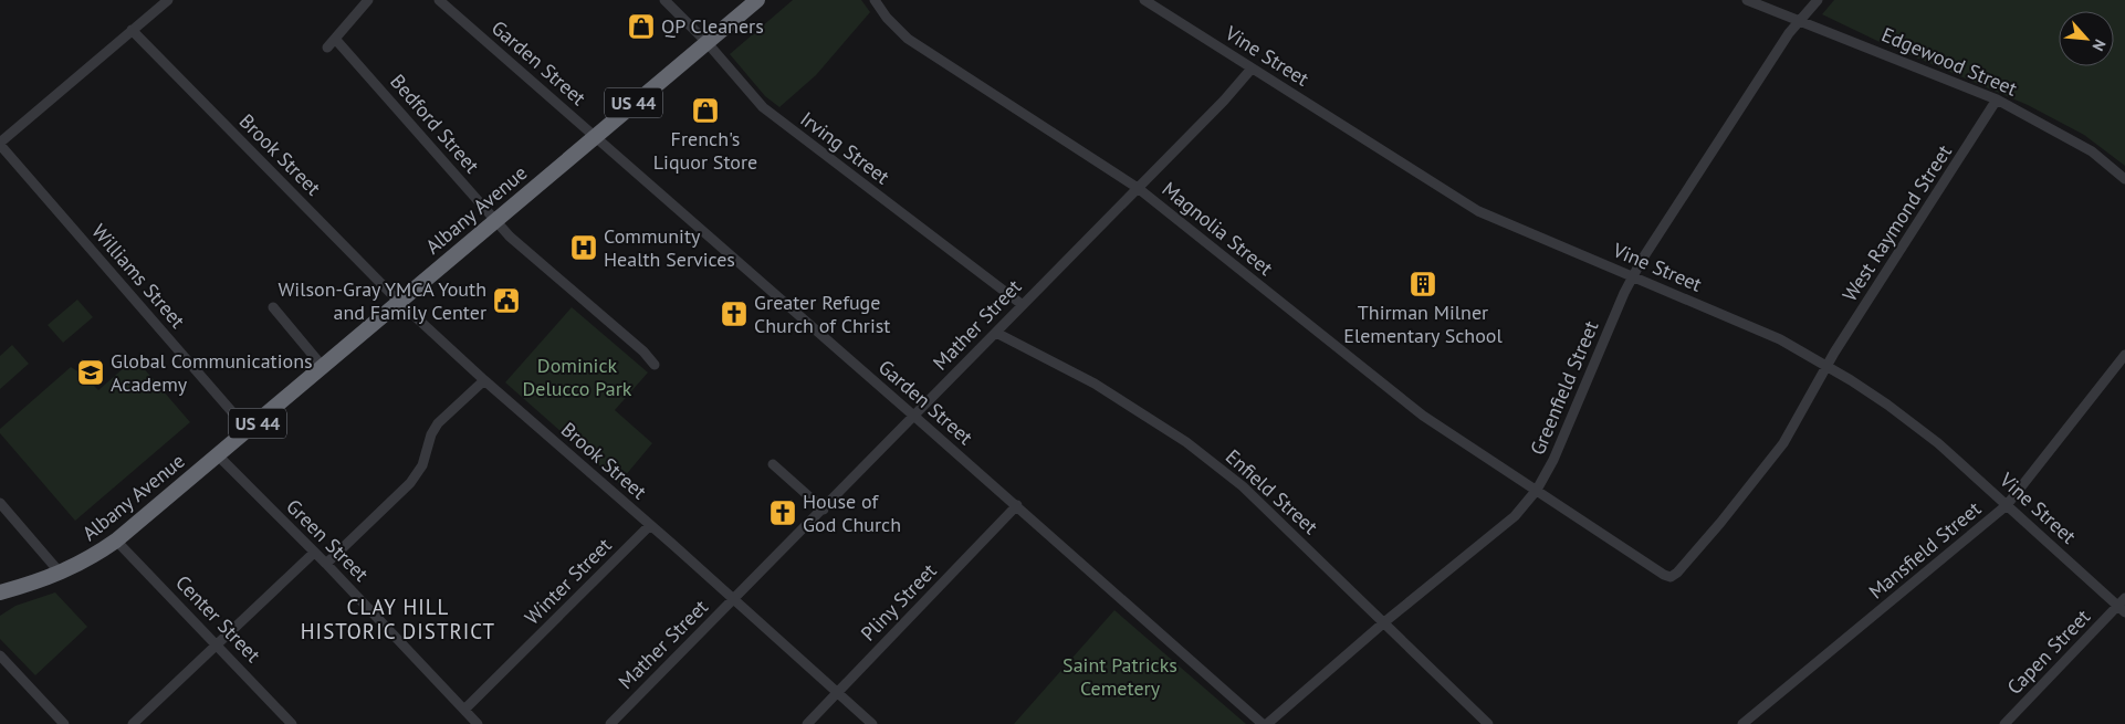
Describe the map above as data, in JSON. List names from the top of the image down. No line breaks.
{"streets":{"highway":["US 44","Albany Avenue"],"street":["Vine Street","Edgewood Street","Garden Street","Bedford Street","Irving Street","Brook Street","West Raymond Street","Magnolia Street","Williams Street","Mather Street","Greenfield Street","Enfield Street","Green Street","Mansfield Street","Winter Street","Pliny Street","Center Street","Capen Street"]},"crossings":[["Vine Street","West Raymond Street"],["Vine Street","Mather Street"],["Vine Street","Greenfield Street"],["Vine Street","Mansfield Street"],["Vine Street","Capen Street"],["Edgewood Street","West Raymond Street"],["Edgewood Street","Greenfield Street"],["Garden Street","Albany Avenue"],["Garden Street","Mather Street"],["Garden Street","Pliny Street"],["Bedford Street","Albany Avenue"],["Irving Street","Albany Avenue"],["Irving Street","Mather Street"],["Brook Street","Albany Avenue"],["Brook Street","Mather Street"],["Brook Street","Winter Street"],["Brook Street","Pliny Street"],["Albany Avenue","Williams Street"],["Albany Avenue","Green Street"],["Albany Avenue","Center Street"],["West Raymond Street","Magnolia Street"],["Magnolia Street","Mather Street"],["Magnolia Street","Greenfield Street"],["Mather Street","Enfield Street"],["Greenfield Street","Enfield Street"],["Green Street","Winter Street"]],"districts":["CLAY HILL HISTORIC DISTRICT"],"parks":["Dominick Delucco Park","Saint Patricks Cemetery"],"places":{"shop":["QP Cleaners","French's Liquor Store"],"hospital":["Community Health Services"],"building":["Thirman Milner Elementary School"],"public building":["Wilson-Gray YMCA Youth and Family Center"],"church":["Greater Refuge Church of Christ","House of God Church"],"school or university":["Global Communications Academy"]},"north":"bottom right"}
